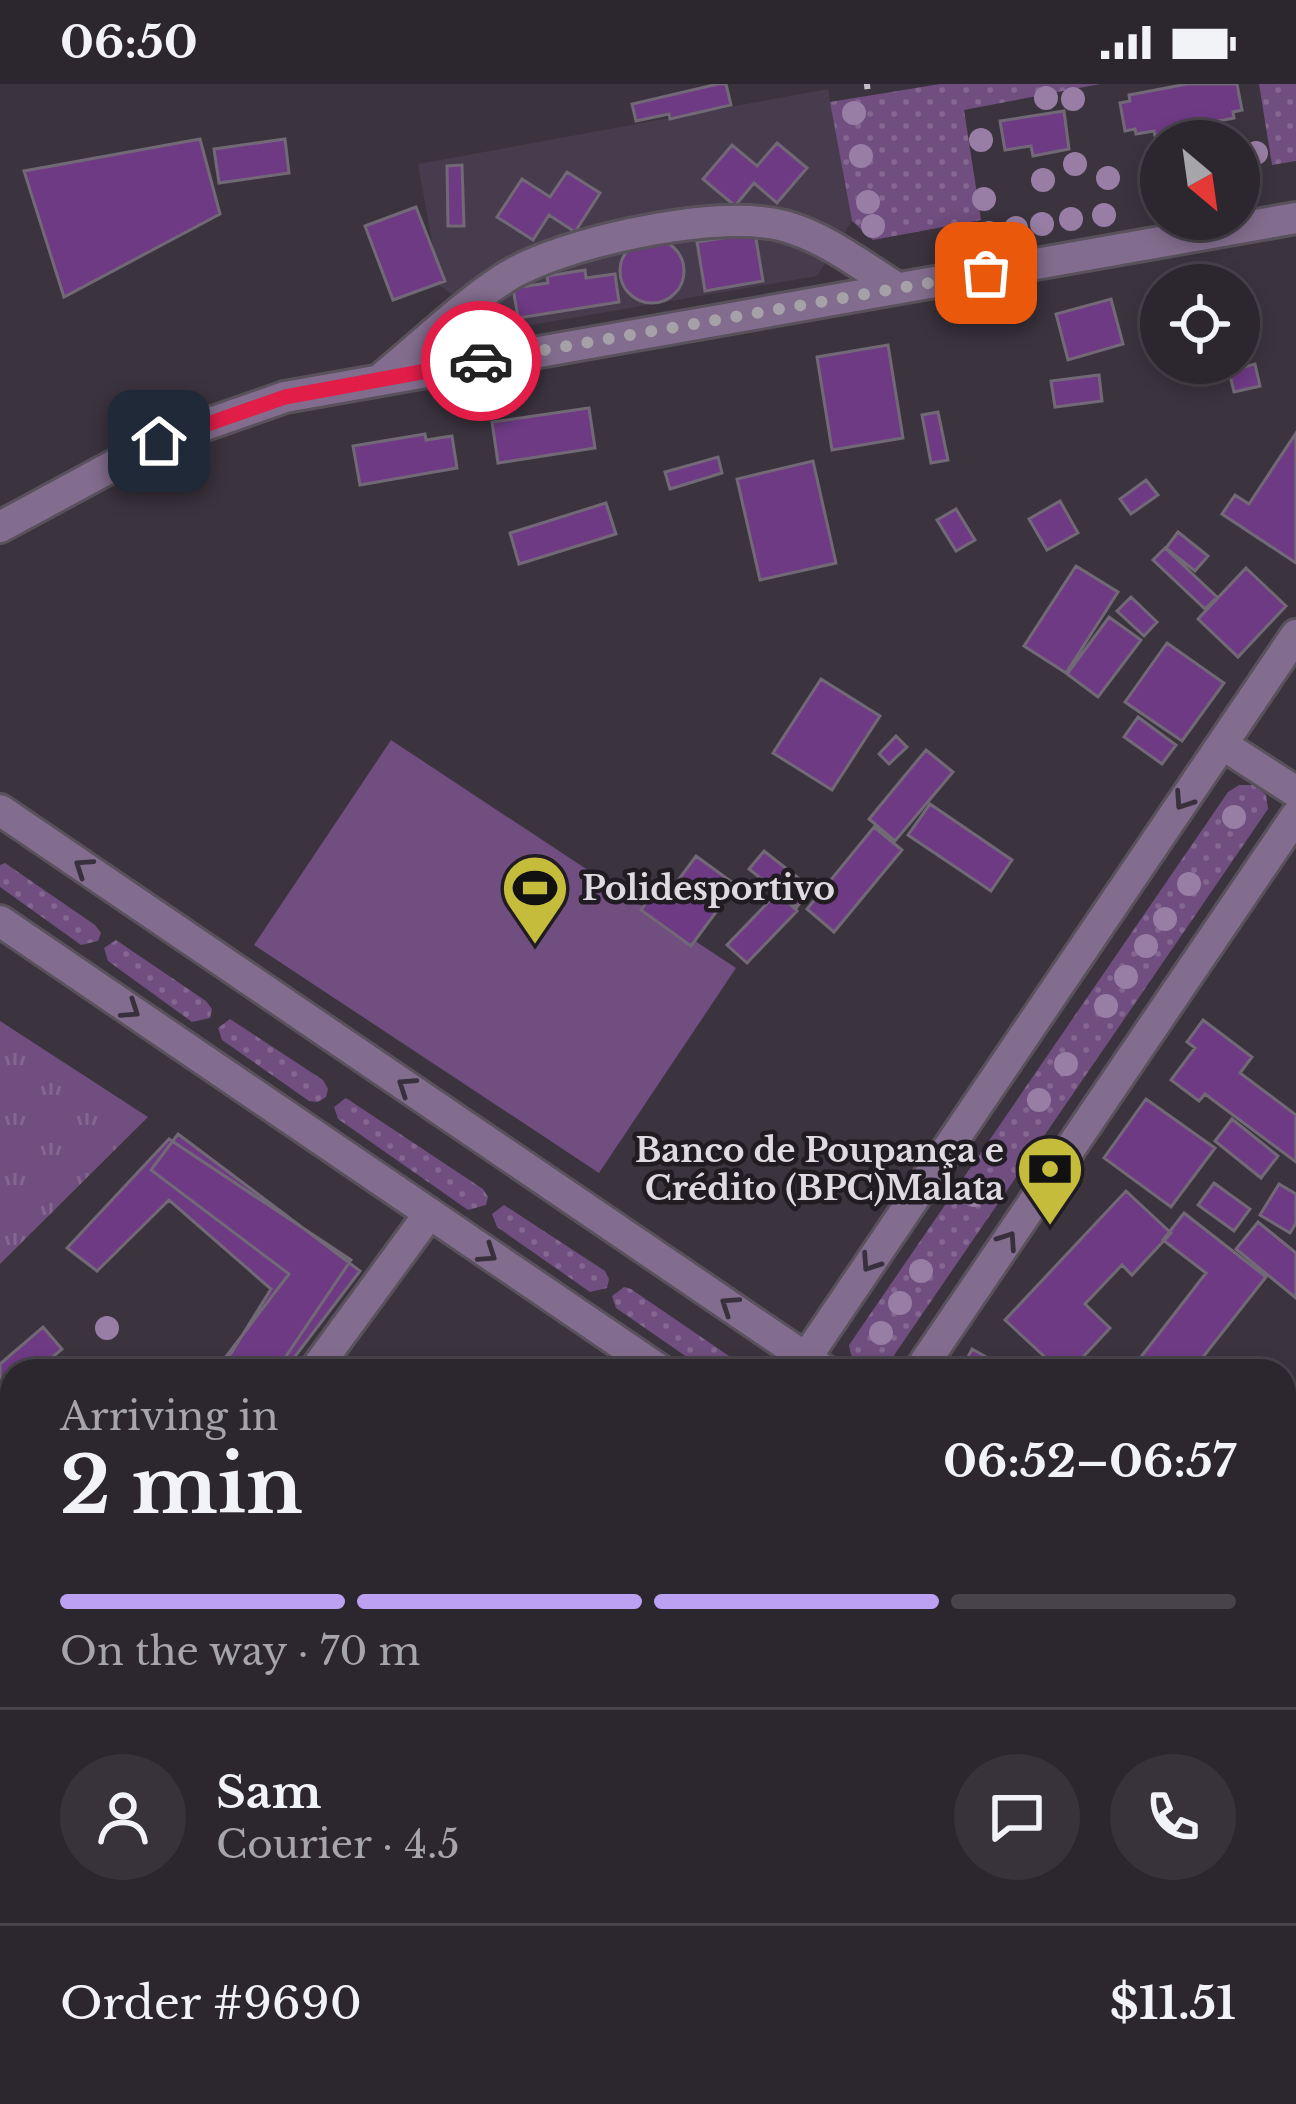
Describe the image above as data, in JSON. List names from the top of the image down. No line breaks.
{"places":{"sports":["Polidesportivo"],"bank":["Banco de Poupança e Crédito (BPC)Malata"]},"north":"bottom right","page":{"status":"06:50","heading":["2 min","Arriving in","06:52–06:57"],"panel":["Sam","Courier · 4.5","Order #9690","$11.51"],"bar":"On the way · 70 m"}}
